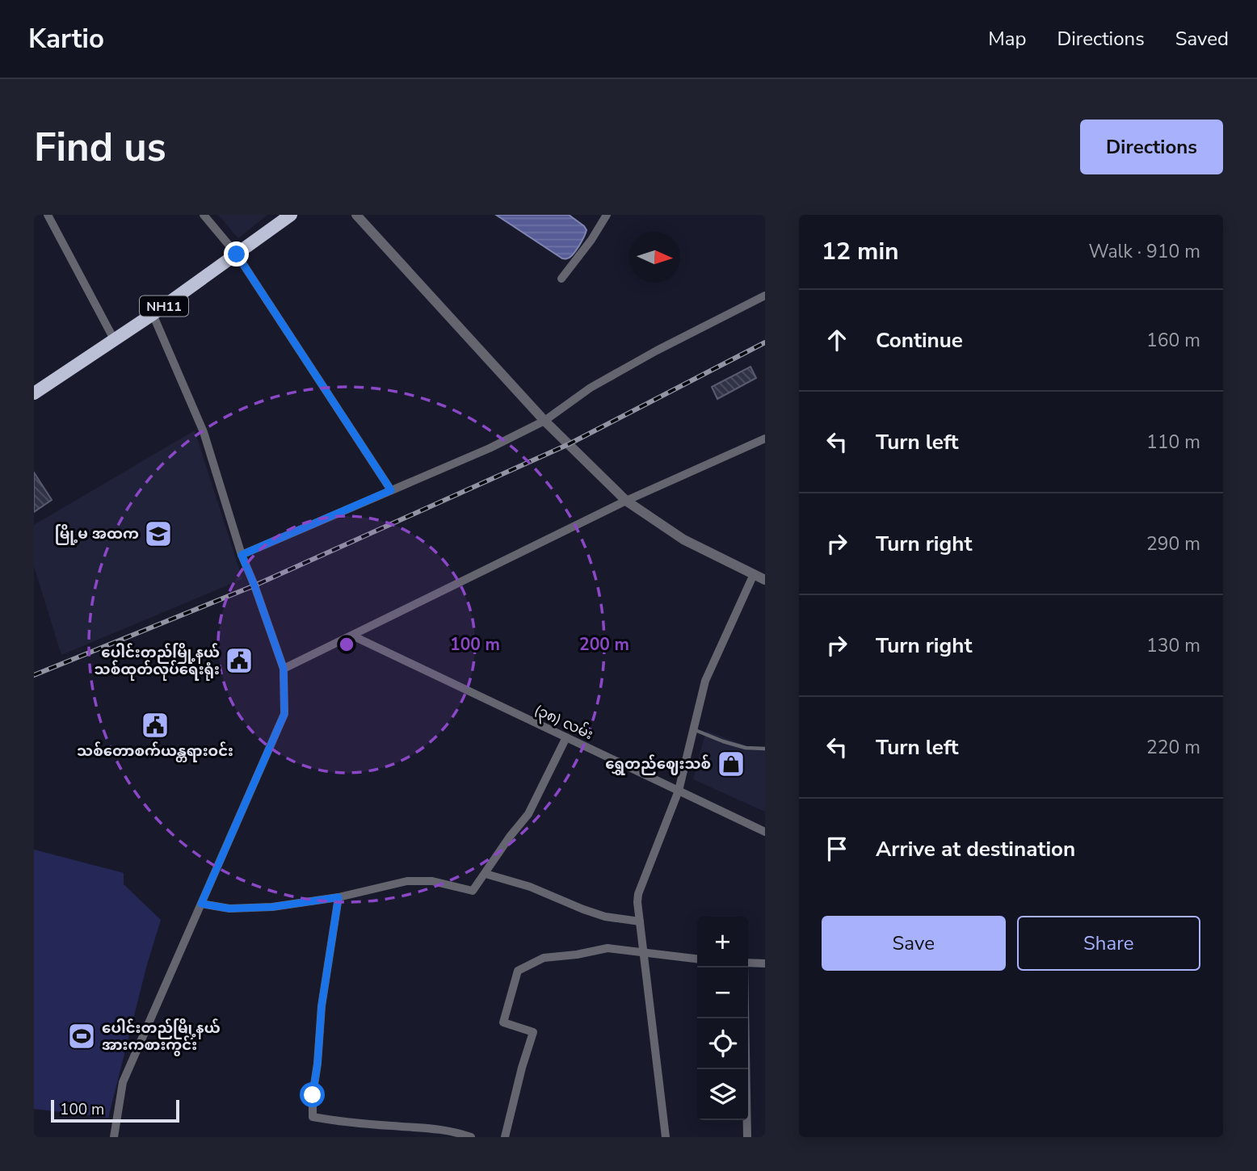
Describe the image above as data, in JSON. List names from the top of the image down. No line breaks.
{"streets":{"highway":["NH11"],"street":["(၃၈) လမ်း"]},"places":{"school or university":["မြို့မ အထက"],"public building":["ပေါင်းတည်မြို့နယ် သစ်ထုတ်လုပ်ရေးရုံး","သစ်တောစက်ယန္တရားဝင်း"],"shop":["ရွှေတည်ဈေးသစ်"],"sports":["‌ပေါင်းတည်မြို့နယ် အားကစားကွင်း"]},"scale_bar":"100 m","north":"right","page":{"header":"Kartio","nav":["Map","Directions","Saved"],"buttons":["Directions",["Save","Share"]],"title":"Find us","heading":["12 min","Walk · 910 m"],"list":[["Continue","160 m"],["Turn left","110 m"],["Turn right","290 m"],["Turn right","130 m"],["Turn left","220 m"],"Arrive at destination"],"map_buttons":["+","−"],"scale":"100 m"},"rings":["100 m","200 m"]}
